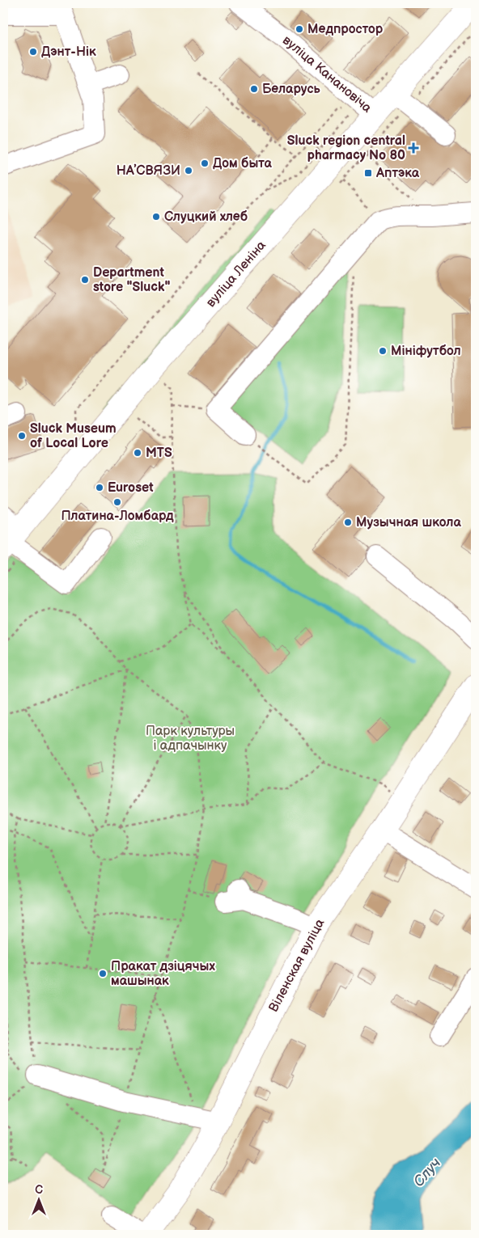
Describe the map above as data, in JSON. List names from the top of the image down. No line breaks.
{"streets":{"main road":["вуліца Леніна","Віленская вуліца"],"street":["вуліца Канановіча"]},"crossings":[["вуліца Канановіча","вуліца Леніна"]],"water":["Случ"],"parks":["Парк культуры і адпачынку"],"places":{"other":["Медпростор","Дэнт-Нік","Беларусь","Дом быта","НАʼСВЯЗИ","Слуцкий хлеб","Department store \"Sluck\"","Мініфутбол","Sluck Museum of Local Lore","MTS","Euroset","Платина-Ломбард","Музычная школа","Пракат дзіцячых машынак"],"health":["Sluck region central pharmacy No 80"],"transit":["Аптэка"]},"north":"top"}
